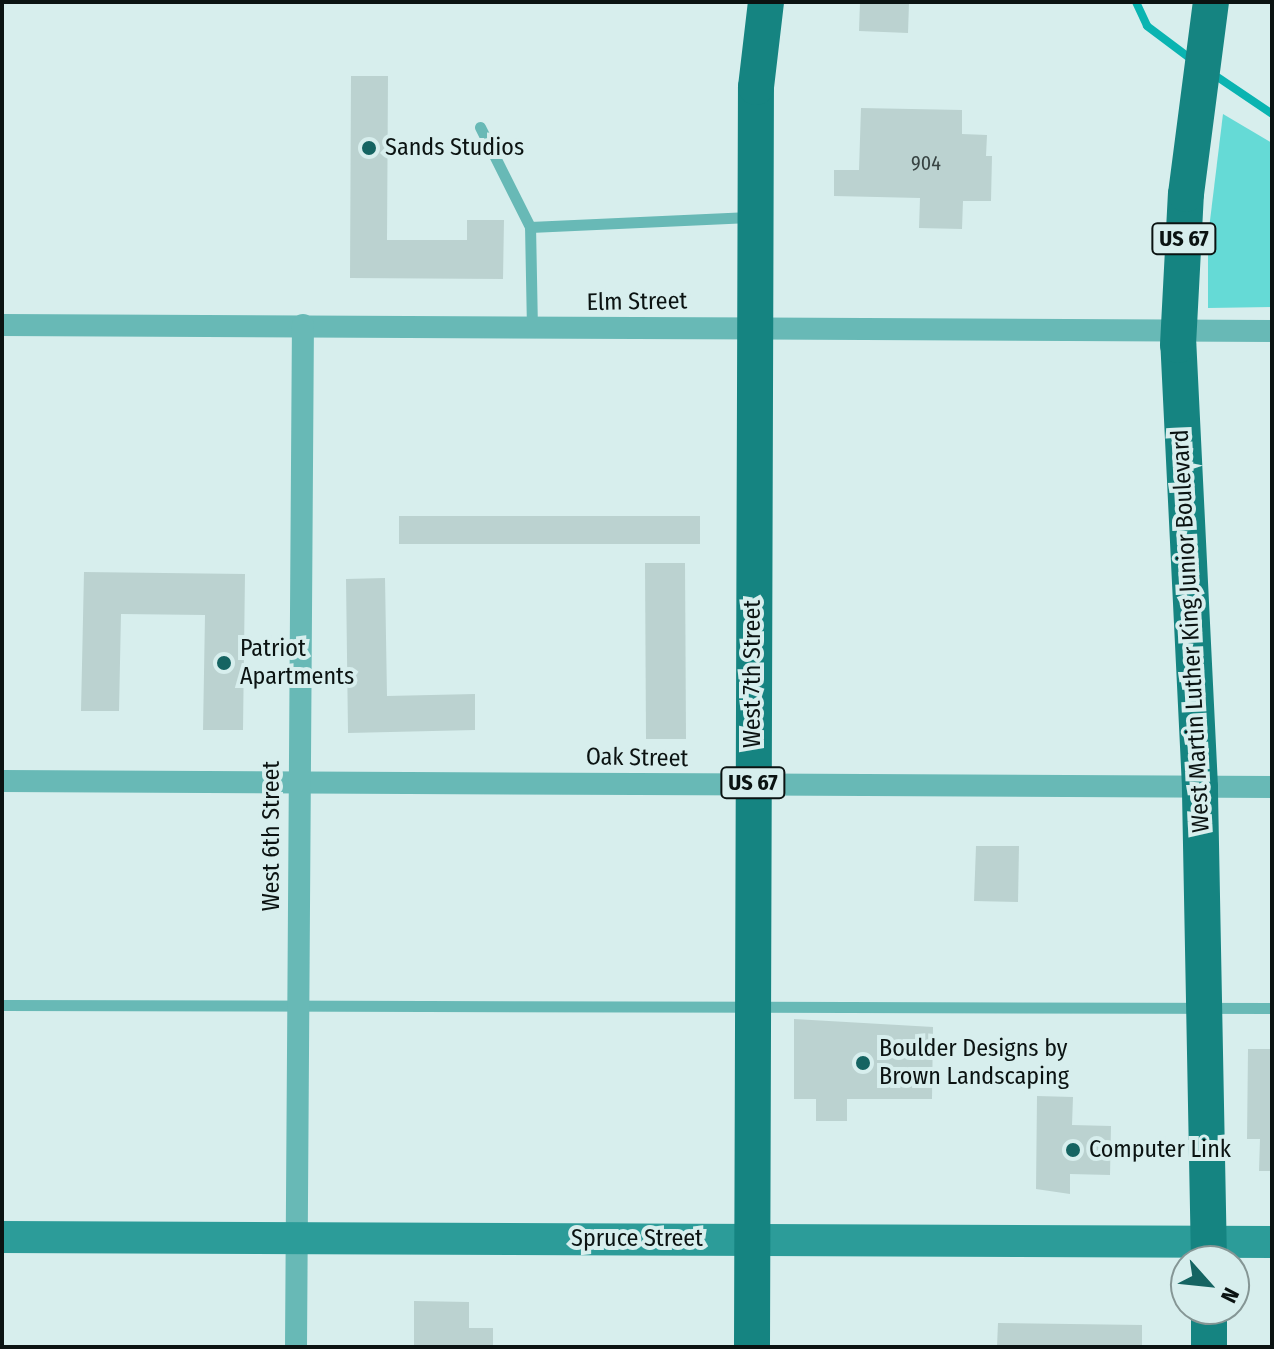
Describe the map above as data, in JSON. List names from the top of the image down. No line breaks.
{"streets":{"main road":["US 67","West Martin Luther King Junior Boulevard","West 7th Street"],"street":["Elm Street","Oak Street","West 6th Street","Spruce Street"]},"crossings":[["Elm Street","West 7th Street"],["Elm Street","West 6th Street"],["West Martin Luther King Junior Boulevard","Oak Street"],["West 7th Street","Oak Street"],["West 7th Street","Spruce Street"],["Oak Street","West 6th Street"],["West 6th Street","Spruce Street"]],"places":["Sands Studios","Patriot Apartments","Boulder Designs by Brown Landscaping","Computer Link"],"house_numbers":["904"],"north":"bottom right"}
